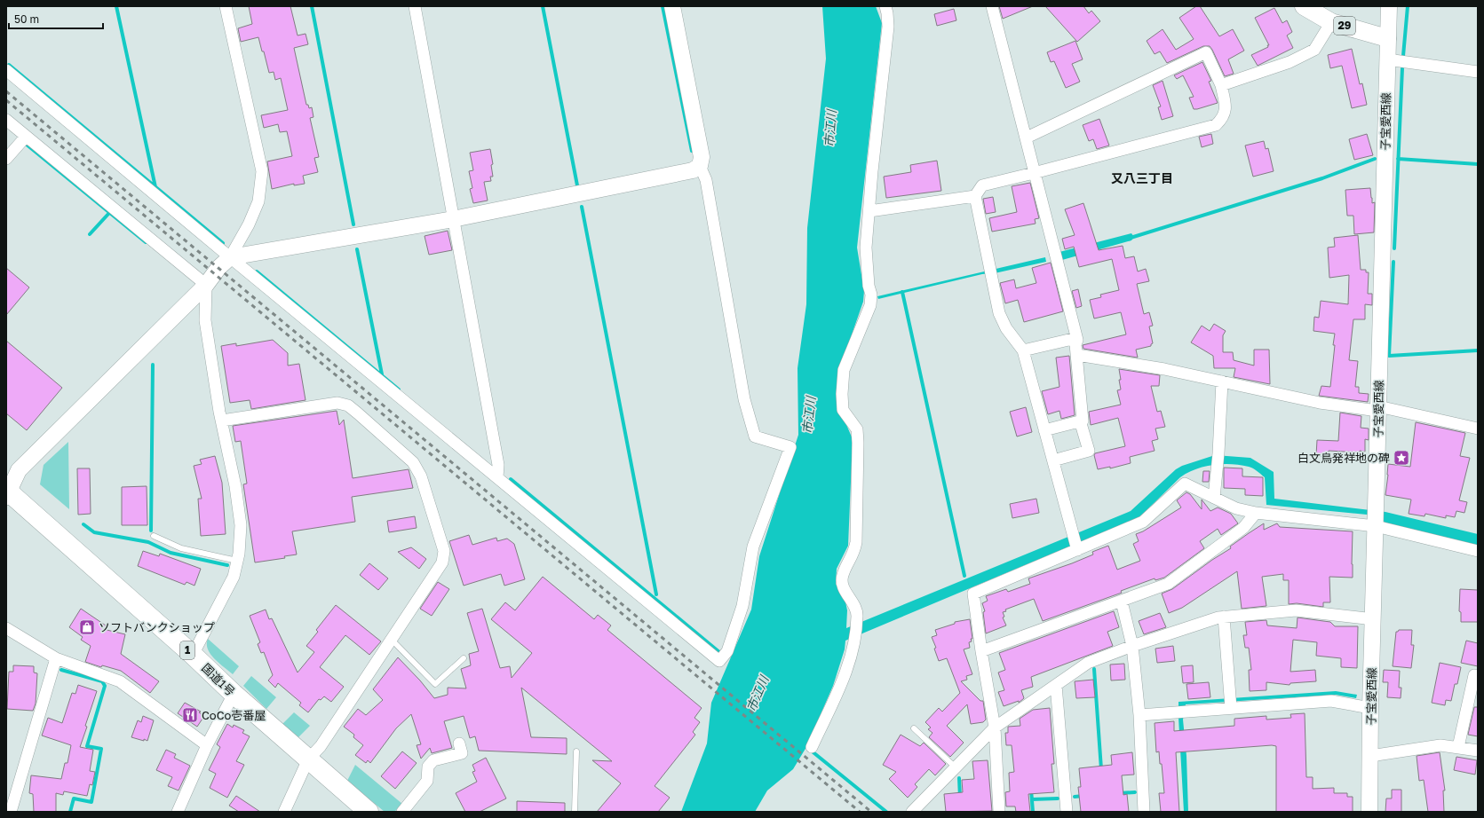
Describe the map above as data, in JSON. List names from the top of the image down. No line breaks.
{"streets":{"highway":["1","国道1号"],"main road":["29"],"street":["子宝愛西線"]},"crossings":[["29","子宝愛西線"]],"districts":["又八三丁目"],"water":["市江川"],"places":{"place":["白文鳥発祥地の碑"],"shop":["ソフトバンクショップ"],"restaurant":["CoCo壱番屋"]},"scale_bar":"50 m"}
